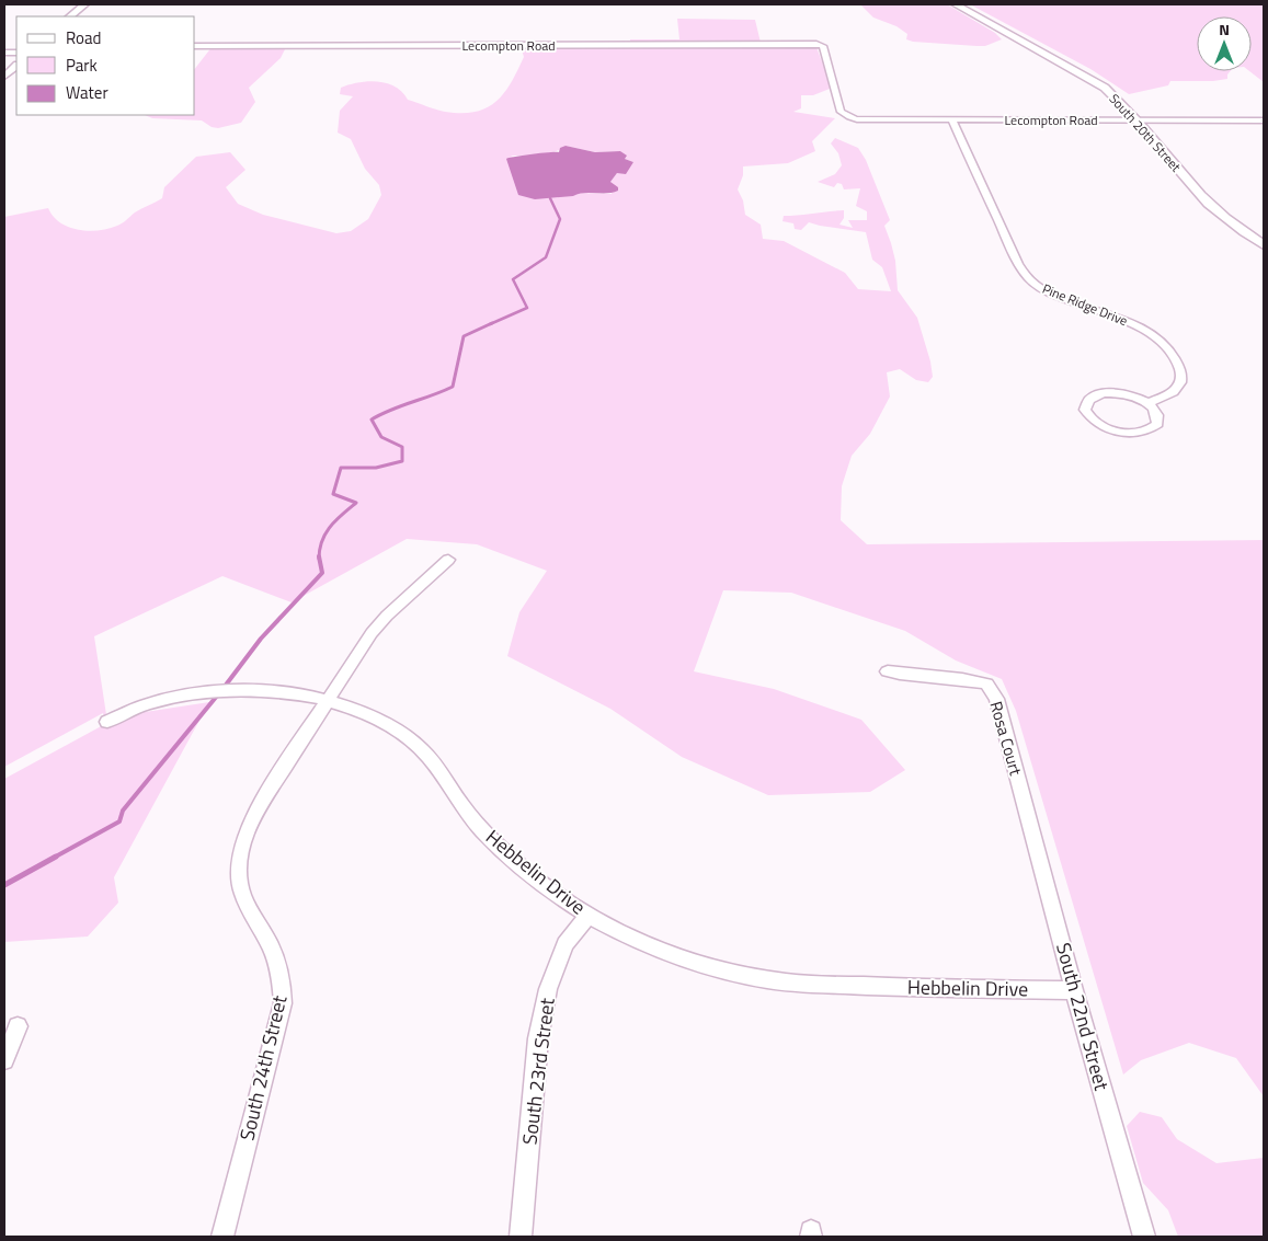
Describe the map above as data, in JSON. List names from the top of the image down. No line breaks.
{"streets":{"main road":["South 20th Street"],"street":["Lecompton Road","Pine Ridge Drive","Rosa Court","Hebbelin Drive","South 22nd Street","South 24th Street","South 23rd Street"]},"crossings":[["Lecompton Road","South 20th Street"],["Lecompton Road","Pine Ridge Drive"],["Rosa Court","South 22nd Street"],["Hebbelin Drive","South 22nd Street"],["Hebbelin Drive","South 24th Street"],["Hebbelin Drive","South 23rd Street"]],"legend":["Road","Park","Water"],"north":"top"}
